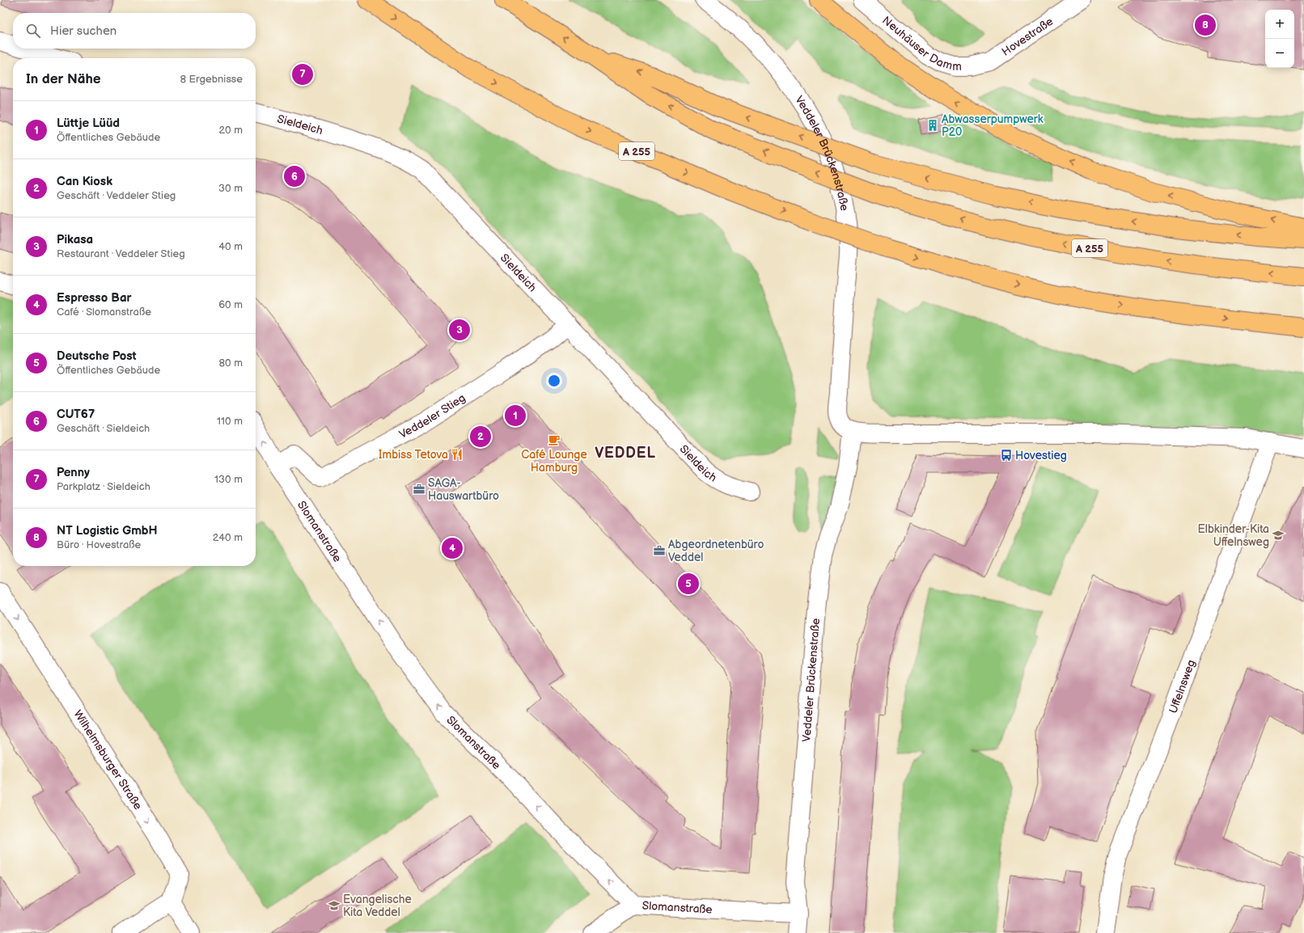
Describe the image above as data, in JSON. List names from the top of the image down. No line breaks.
{"streets":{"highway":["A 255"],"street":["Hovestraße","Neuhäuser Damm","Sieldeich","Veddeler Brückenstraße","Veddeler Stieg","Slomanstraße","Uffelnsweg","Wilhelmsburger Straße"]},"crossings":[["Hovestraße","Neuhäuser Damm"],["Sieldeich","Veddeler Stieg"],["Veddeler Brückenstraße","Slomanstraße"],["Veddeler Stieg","Slomanstraße"]],"one_way":["Slomanstraße","Wilhelmsburger Straße"],"districts":["VEDDEL"],"places":{"building":["Abwasserpumpwerk P20"],"cafe":["Café Lounge Hamburg"],"restaurant":["Imbiss Tetova"],"bus stop":["Hovestieg"],"office":["SAGA- Hauswartbüro","Abgeordnetenbüro Veddel"],"school or university":["Elbkinder-Kita Uffelnsweg","Evangelische Kita Veddel"]},"page":{"map_buttons":["+","−"],"pins":["8","7","6","3","1","2","4","5"],"search":"Hier suchen","heading":["In der Nähe","8 Ergebnisse"],"list":[{"mark":"1","name":"Lüttje Lüüd","note":"Öffentliches Gebäude","value":"20 m"},{"mark":"2","name":"Can Kiosk","note":"Geschäft · Veddeler Stieg","value":"30 m"},{"mark":"3","name":"Pikasa","note":"Restaurant · Veddeler Stieg","value":"40 m"},{"mark":"4","name":"Espresso Bar","note":"Café · Slomanstraße","value":"60 m"},{"mark":"5","name":"Deutsche Post","note":"Öffentliches Gebäude","value":"80 m"},{"mark":"6","name":"CUT67","note":"Geschäft · Sieldeich","value":"110 m"},{"mark":"7","name":"Penny","note":"Parkplatz · Sieldeich","value":"130 m"},{"mark":"8","name":"NT Logistic GmbH","note":"Büro · Hovestraße","value":"240 m"}]}}
